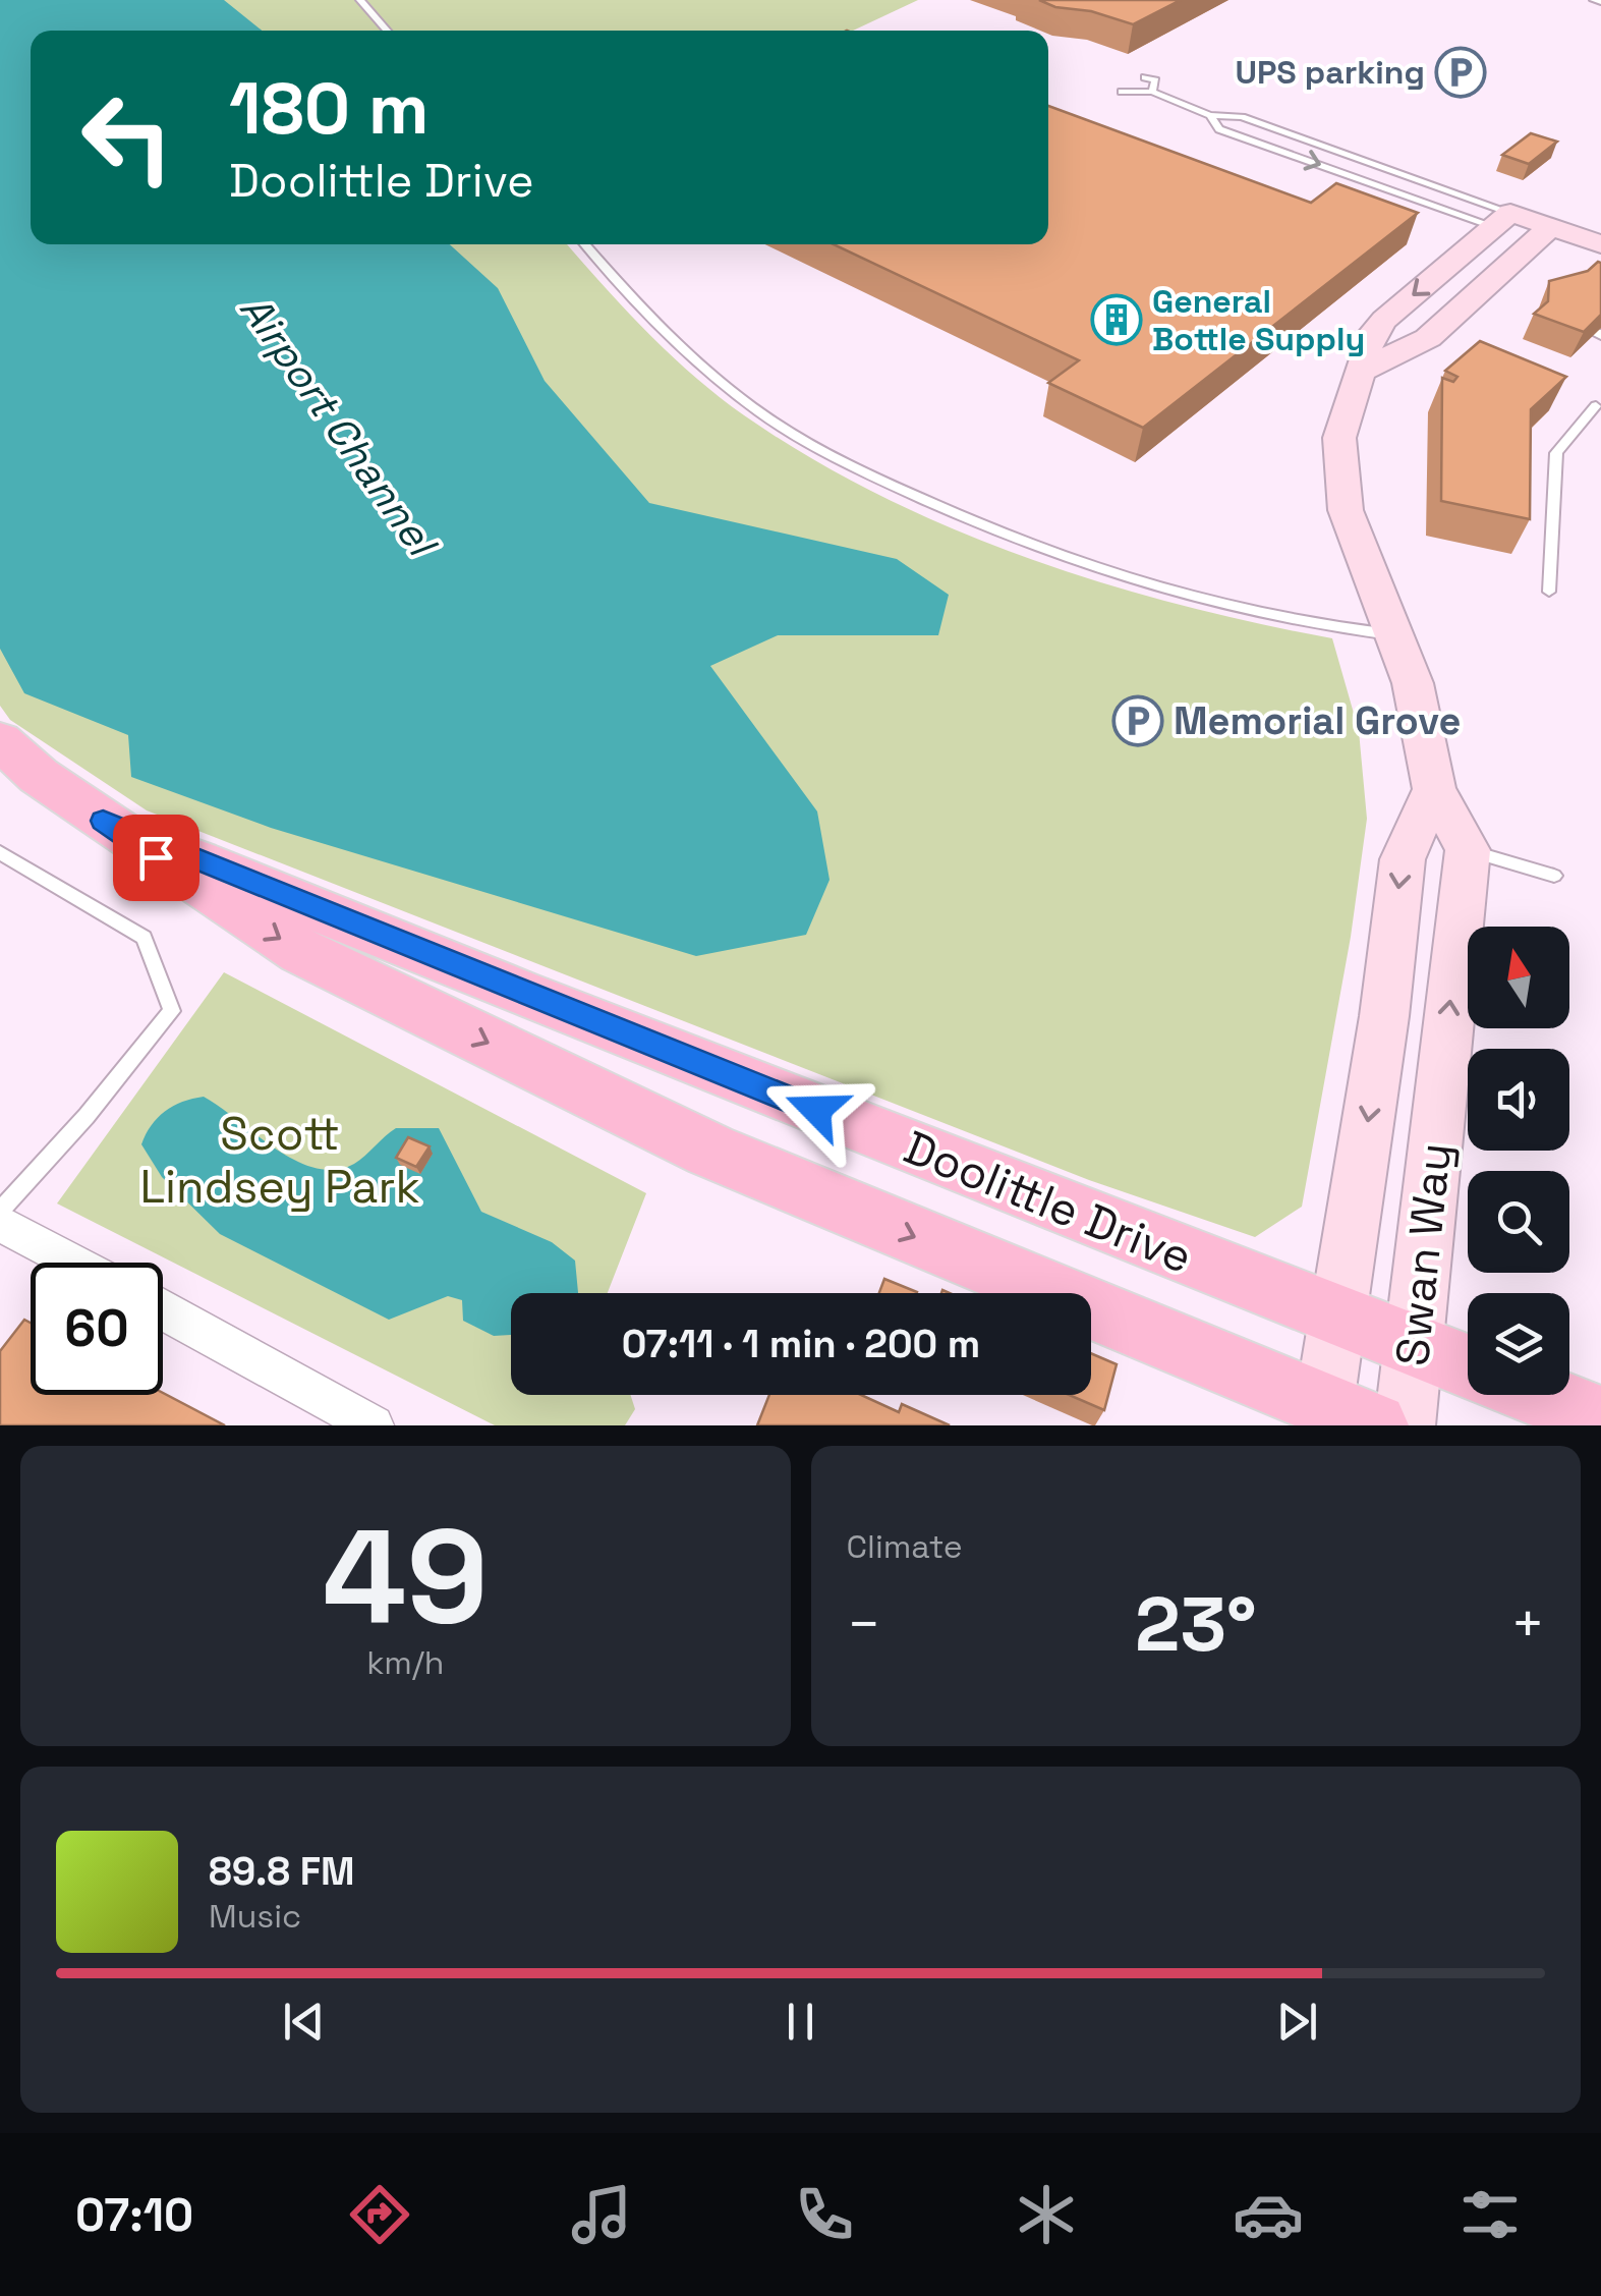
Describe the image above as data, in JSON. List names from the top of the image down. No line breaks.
{"streets":{"main road":["Doolittle Drive","Swan Way"]},"crossings":[["Doolittle Drive","Swan Way"]],"water":["Airport Channel"],"parks":["Scott Lindsey Park"],"places":{"parking":["UPS parking","Memorial Grove"],"building":["General Bottle Supply"]},"north":"top","page":{"turn":["180 m","Doolittle Drive"],"limit":"60","trip":"07:11 · 1 min · 200 m","tile":[["49","km/h"],"Climate"],"heat":["−","23°","+"],"song":["89.8 FM","Music"],"tabs":"07:10"}}
